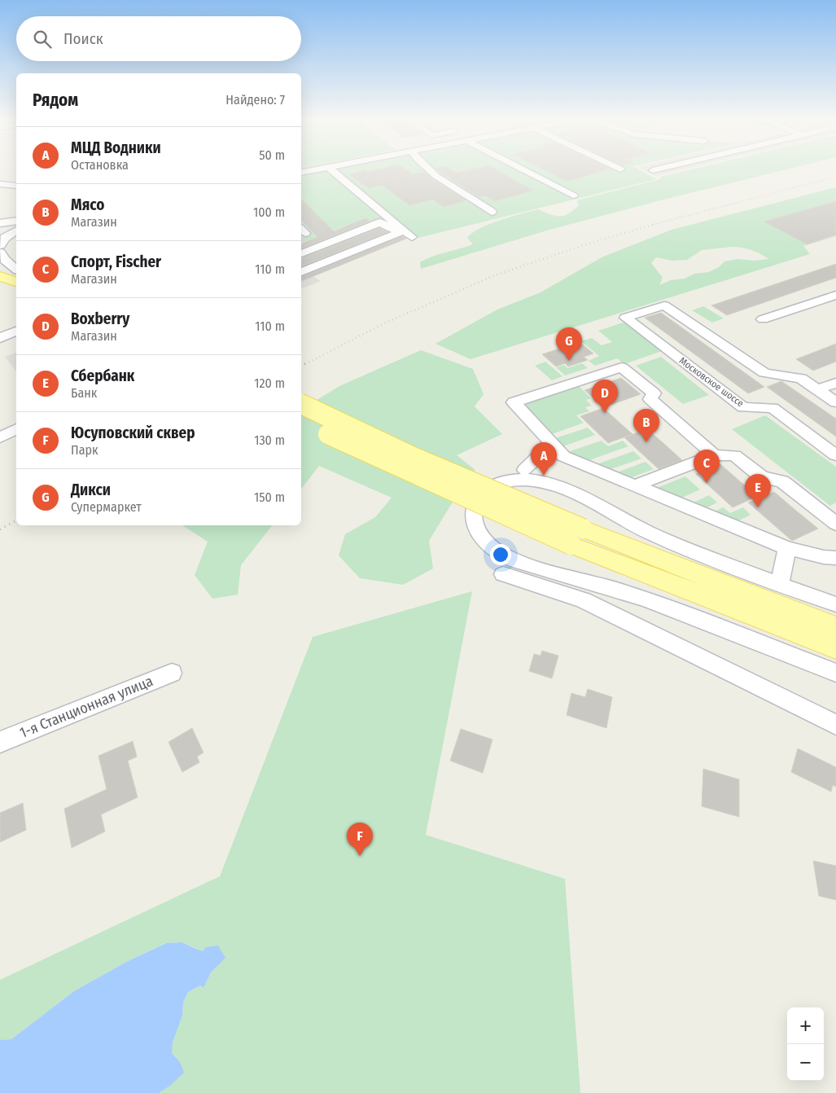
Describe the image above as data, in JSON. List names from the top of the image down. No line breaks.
{"streets":{"street":["Московское шоссе","1-я Станционная улица"]},"page":{"search":"Поиск","heading":["Рядом","Найдено: 7"],"list":[{"mark":"A","name":"МЦД Водники","note":"Остановка","value":"50 m"},{"mark":"B","name":"Мясо","note":"Магазин","value":"100 m"},{"mark":"C","name":"Спорт, Fischer","note":"Магазин","value":"110 m"},{"mark":"D","name":"Boxberry","note":"Магазин","value":"110 m"},{"mark":"E","name":"Сбербанк","note":"Банк","value":"120 m"},{"mark":"F","name":"Юсуповский сквер","note":"Парк","value":"130 m"},{"mark":"G","name":"Дикси","note":"Супермаркет","value":"150 m"}],"pins":["G","D","B","A","C","E","F"],"map_buttons":["+","−"]}}
